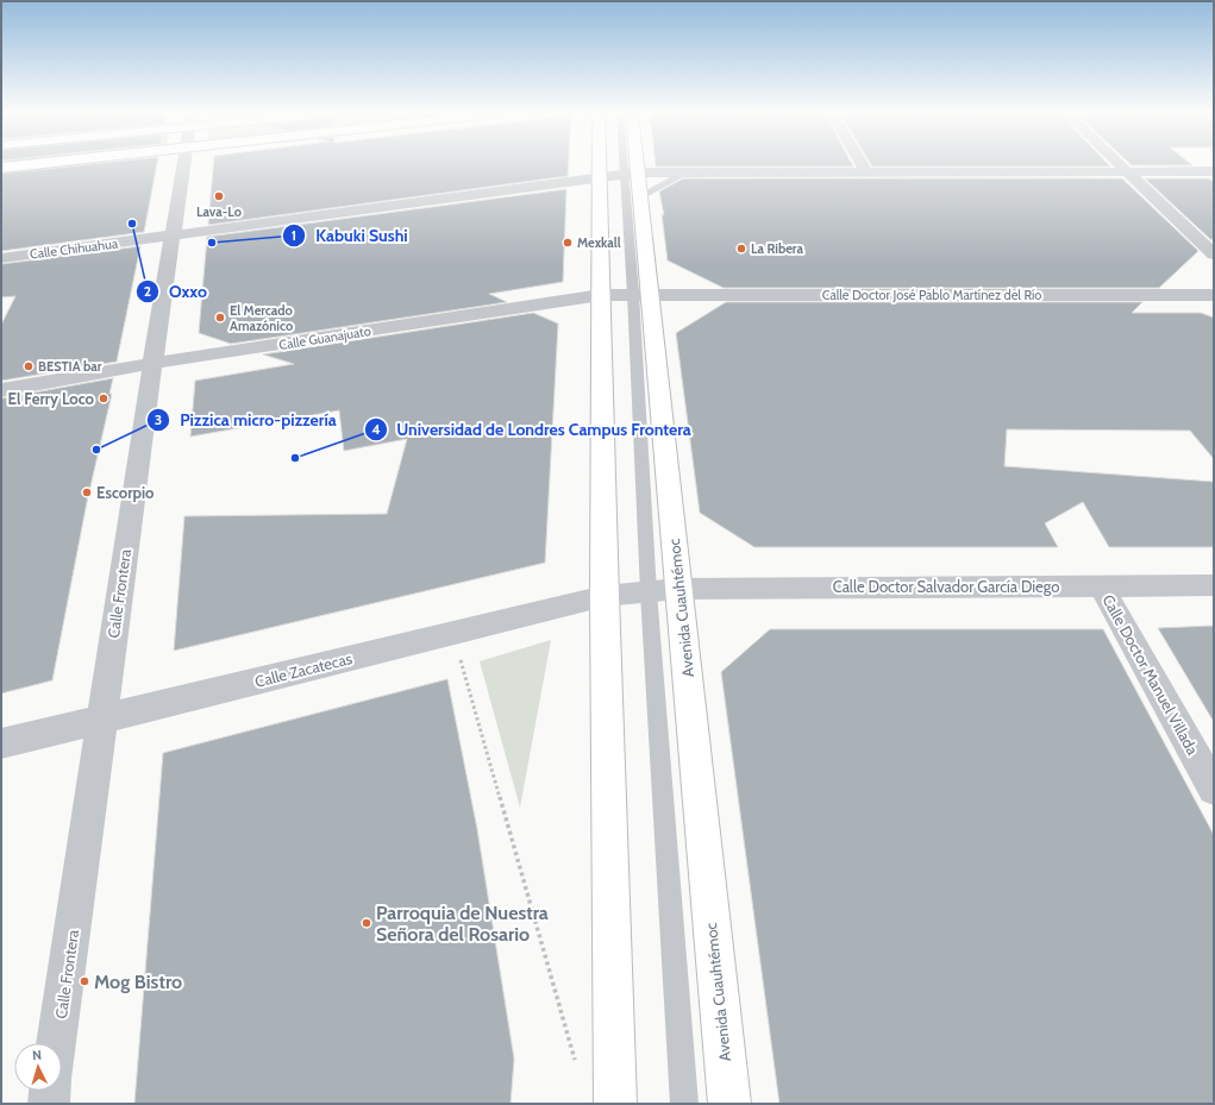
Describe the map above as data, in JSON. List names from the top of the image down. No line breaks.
{"streets":{"main road":["Avenida Cuauhtémoc"],"street":["Calle Chihuahua","Calle Doctor José Pablo Martínez del Río","Calle Guanajuato","Calle Doctor Salvador García Diego","Calle Frontera","Calle Zacatecas","Calle Doctor Manuel Villada"]},"crossings":[["Calle Chihuahua","Calle Frontera"],["Calle Chihuahua","Avenida Cuauhtémoc"],["Calle Doctor José Pablo Martínez del Río","Calle Guanajuato"],["Calle Doctor José Pablo Martínez del Río","Avenida Cuauhtémoc"],["Calle Guanajuato","Calle Frontera"],["Calle Guanajuato","Avenida Cuauhtémoc"],["Calle Doctor Salvador García Diego","Avenida Cuauhtémoc"],["Calle Doctor Salvador García Diego","Calle Zacatecas"],["Calle Doctor Salvador García Diego","Calle Doctor Manuel Villada"],["Calle Frontera","Calle Zacatecas"]],"places":["Lava-Lo","Oxxo","Kabuki Sushi","Mexkall","La Ribera","El Mercado Amazónico","BESTIA bar","El Ferry Loco","Pizzica micro-pizzería","Universidad de Londres Campus Frontera","Escorpio","Parroquia de Nuestra Señora del Rosario","Mog Bistro"],"north":"top"}
